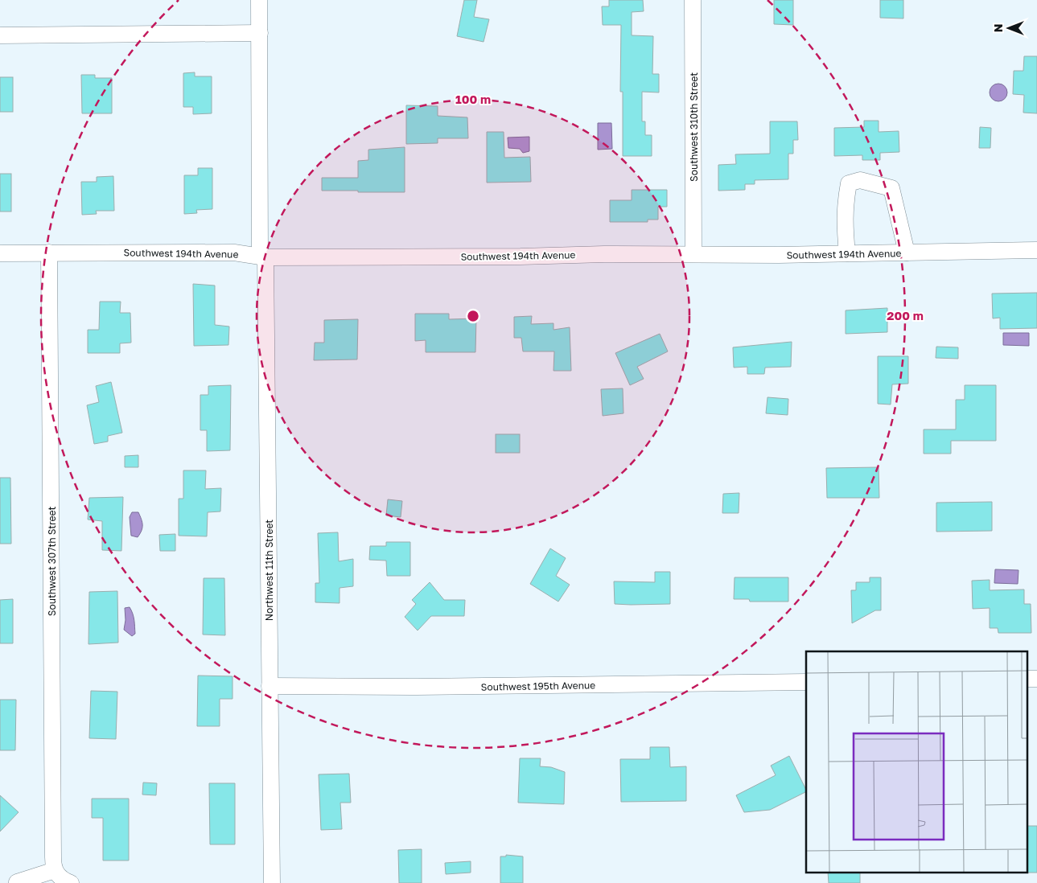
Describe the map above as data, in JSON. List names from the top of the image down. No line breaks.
{"streets":{"street":["Southwest 310th Street","Southwest 194th Avenue","Southwest 307th Street","Northwest 11th Street","Southwest 195th Avenue"]},"crossings":[["Southwest 310th Street","Southwest 194th Avenue"],["Southwest 194th Avenue","Southwest 307th Street"],["Southwest 194th Avenue","Northwest 11th Street"],["Northwest 11th Street","Southwest 195th Avenue"]],"north":"left","rings":["100 m","200 m"]}
